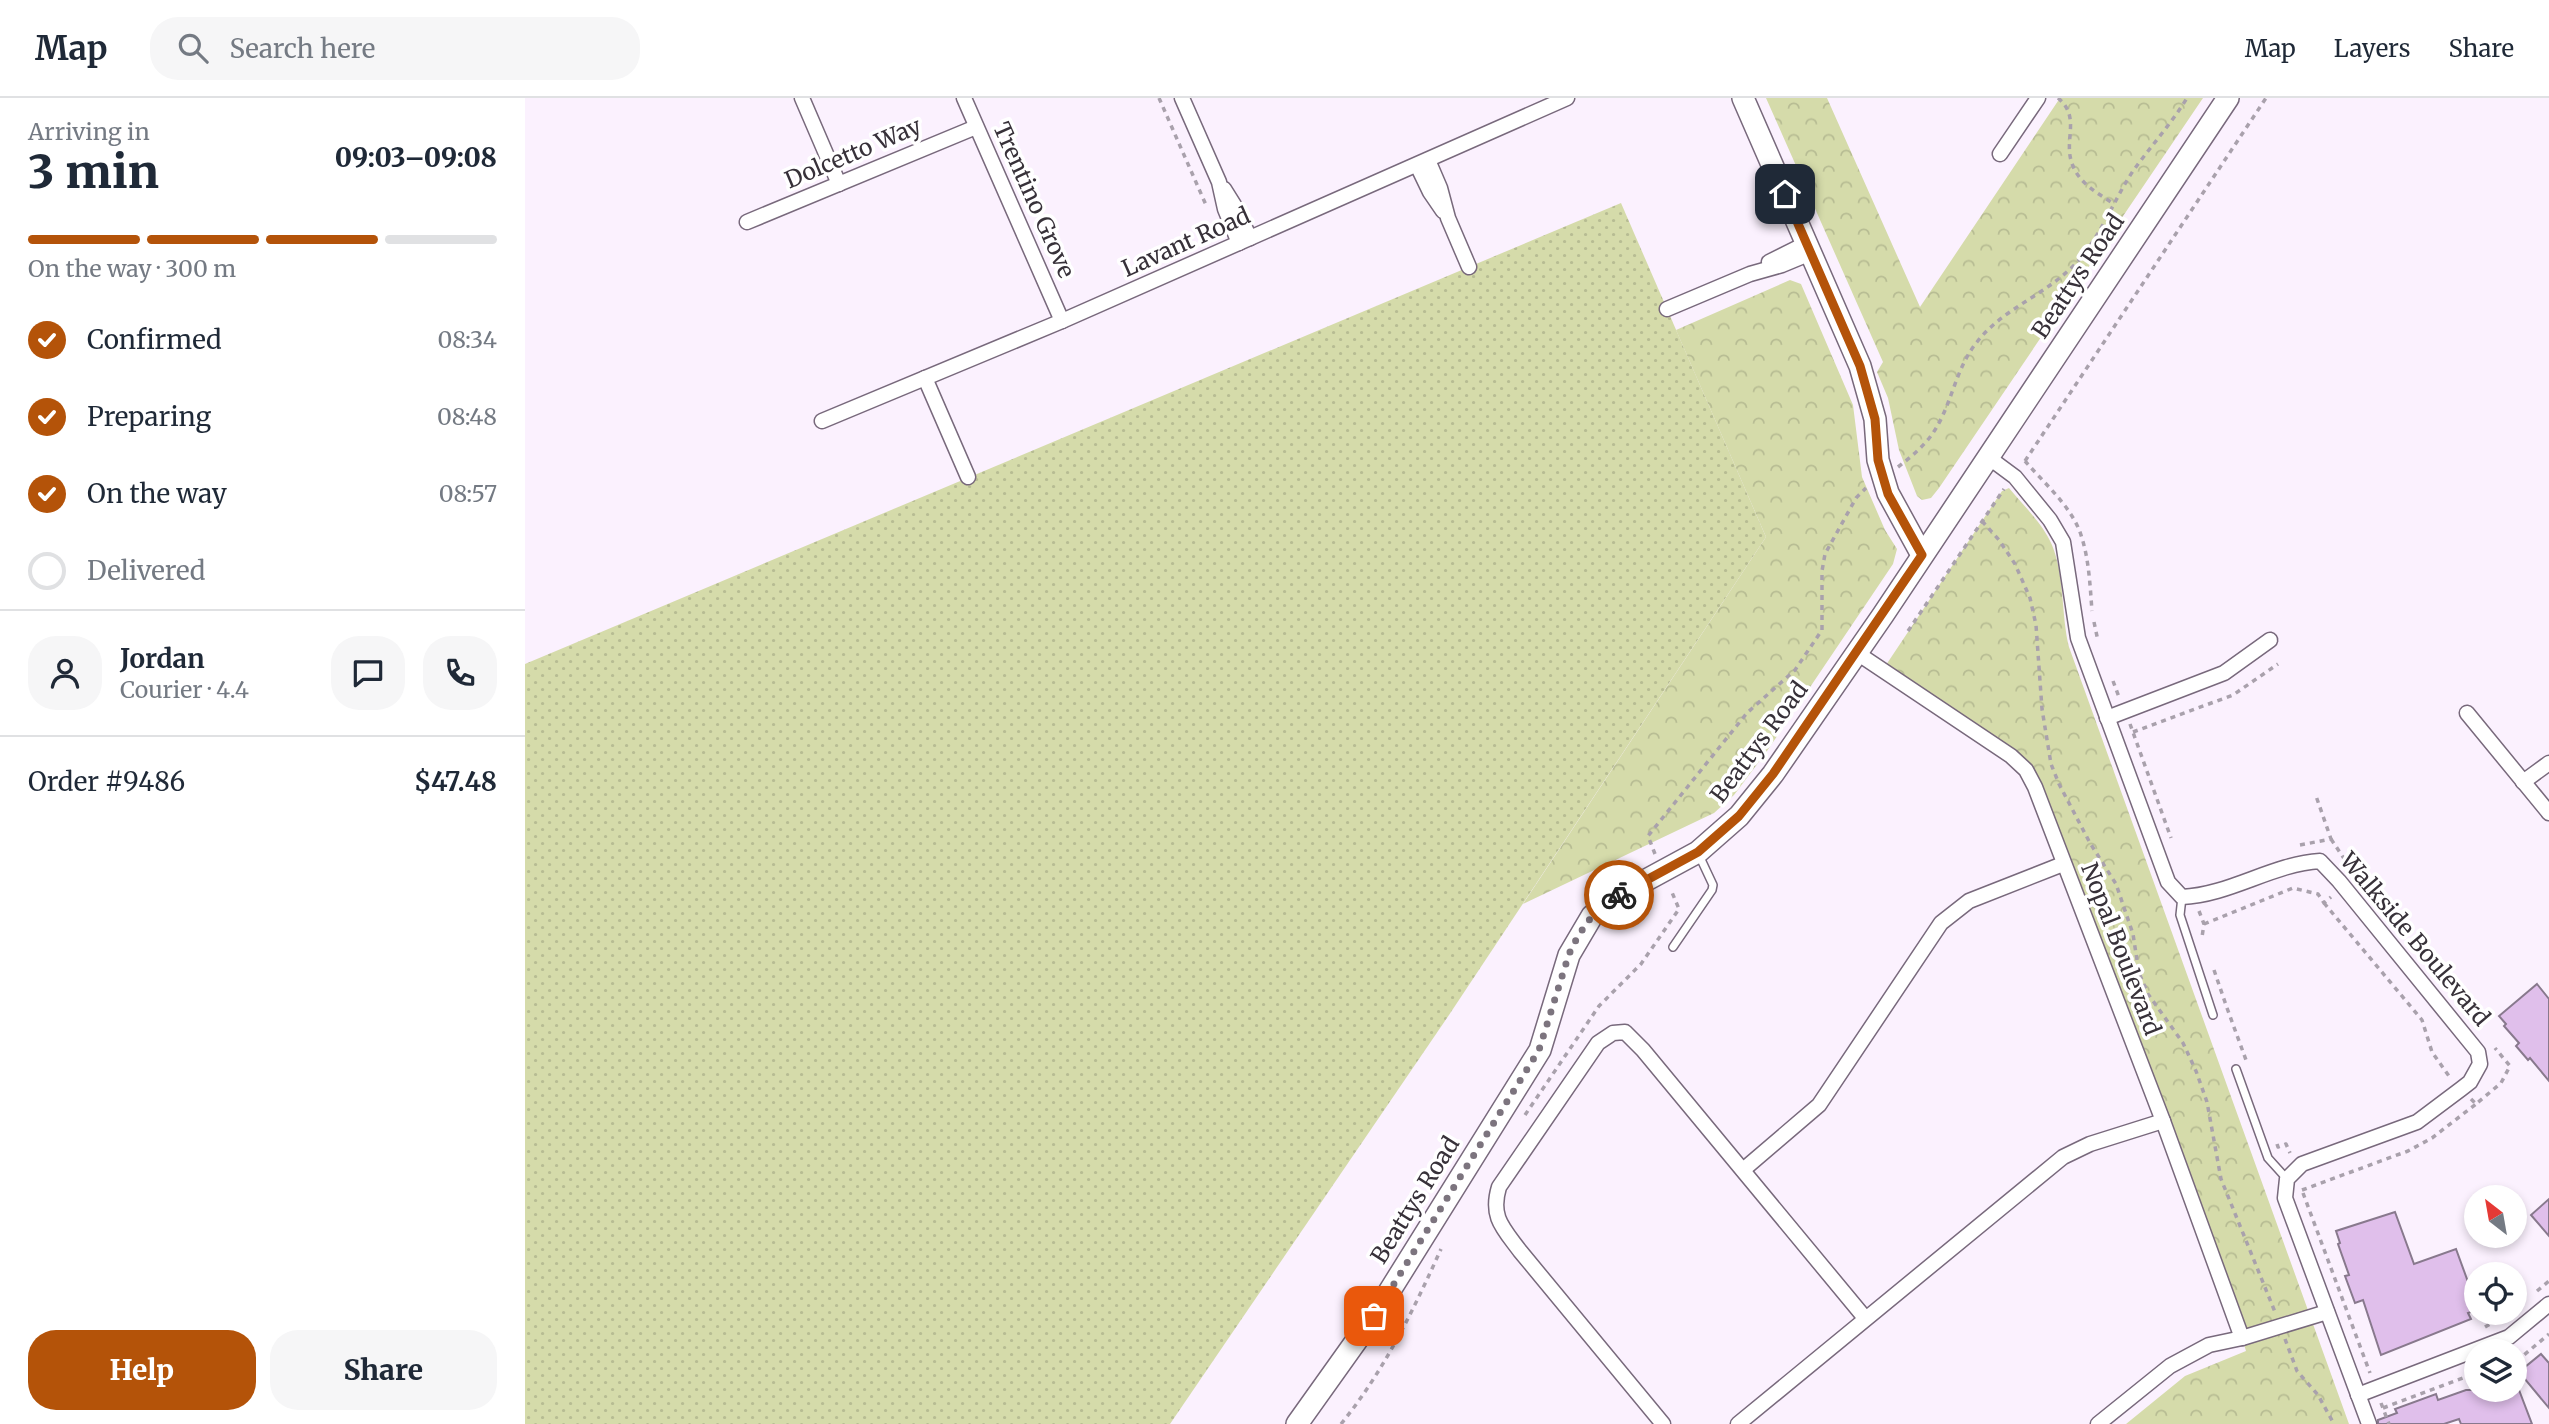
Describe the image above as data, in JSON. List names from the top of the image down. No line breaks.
{"streets":{"street":["Dolcetto Way","Trentino Grove","Lavant Road","Beattys Road","Walkside Boulevard","Nopal Boulevard"]},"crossings":[["Dolcetto Way","Trentino Grove"],["Trentino Grove","Lavant Road"],["Beattys Road","Nopal Boulevard"]],"north":"top left","page":{"header":"Map","search":"Search here","nav":["Map","Layers","Share"],"heading":["3 min","Arriving in","09:03–09:08"],"panel":["Jordan","Courier · 4.4","Order #9486","$47.48"],"bar":"On the way · 300 m","list":[["Confirmed","08:34"],["Preparing","08:48"],["On the way","08:57"],"Delivered"],"buttons":["Help","Share"]}}
